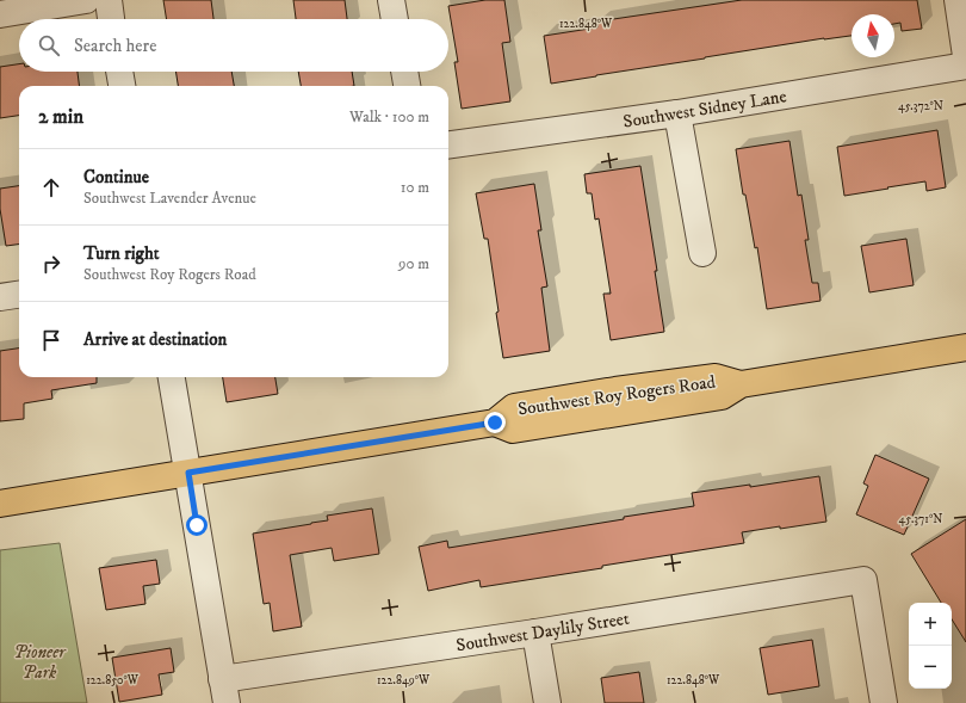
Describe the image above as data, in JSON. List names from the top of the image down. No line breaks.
{"streets":{"main road":["Southwest Roy Rogers Road"],"street":["Southwest Sidney Lane","Southwest Daylily Street"]},"parks":["Pioneer Park"],"north":"top","page":{"search":"Search here","heading":["2 min","Walk · 100 m"],"list":[["Continue","Southwest Lavender Avenue","10 m"],["Turn right","Southwest Roy Rogers Road","90 m"],"Arrive at destination"],"map_buttons":["+","−"]},"coordinates":["122.848°W","45.372°N","45.371°N","122.850°W","122.849°W"]}
